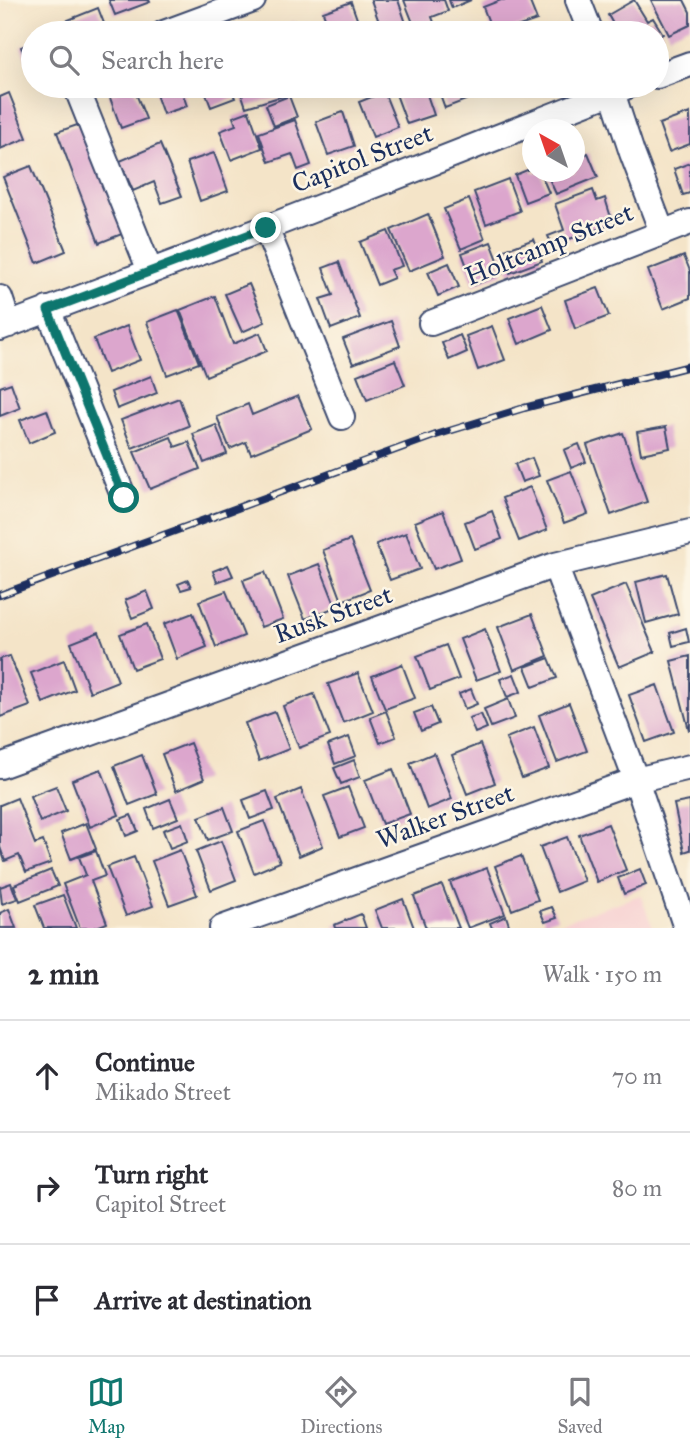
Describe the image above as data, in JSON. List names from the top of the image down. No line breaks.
{"streets":{"street":["Capitol Street","Holtcamp Street","Rusk Street","Walker Street"]},"north":"top left","page":{"search":"Search here","heading":["2 min","Walk · 150 m"],"list":[["Continue","Mikado Street","70 m"],["Turn right","Capitol Street","80 m"],"Arrive at destination"],"nav":["Map","Directions","Saved"]}}
